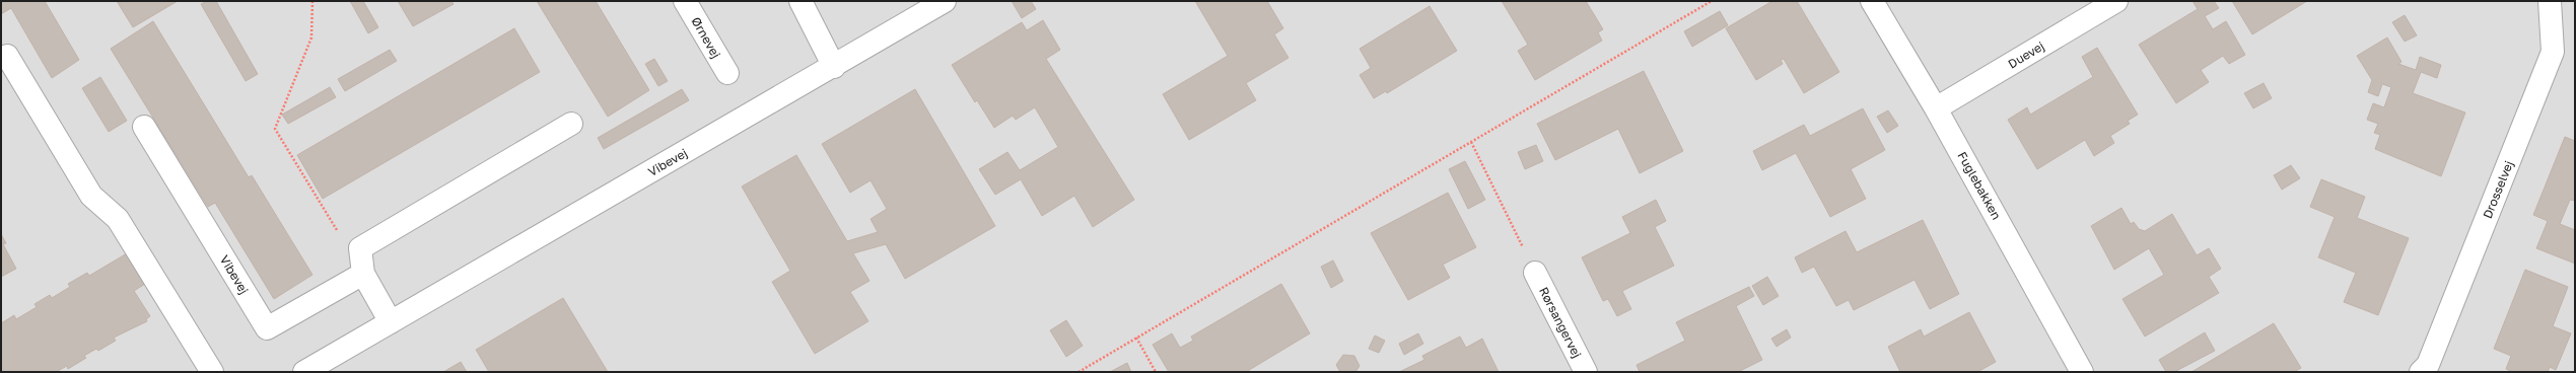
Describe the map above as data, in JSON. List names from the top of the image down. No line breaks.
{"streets":{"street":["Ørnevej","Duevej","Vibevej","Fuglebakken","Drosselvej","Rørsangervej"]},"crossings":[["Duevej","Fuglebakken"]]}
